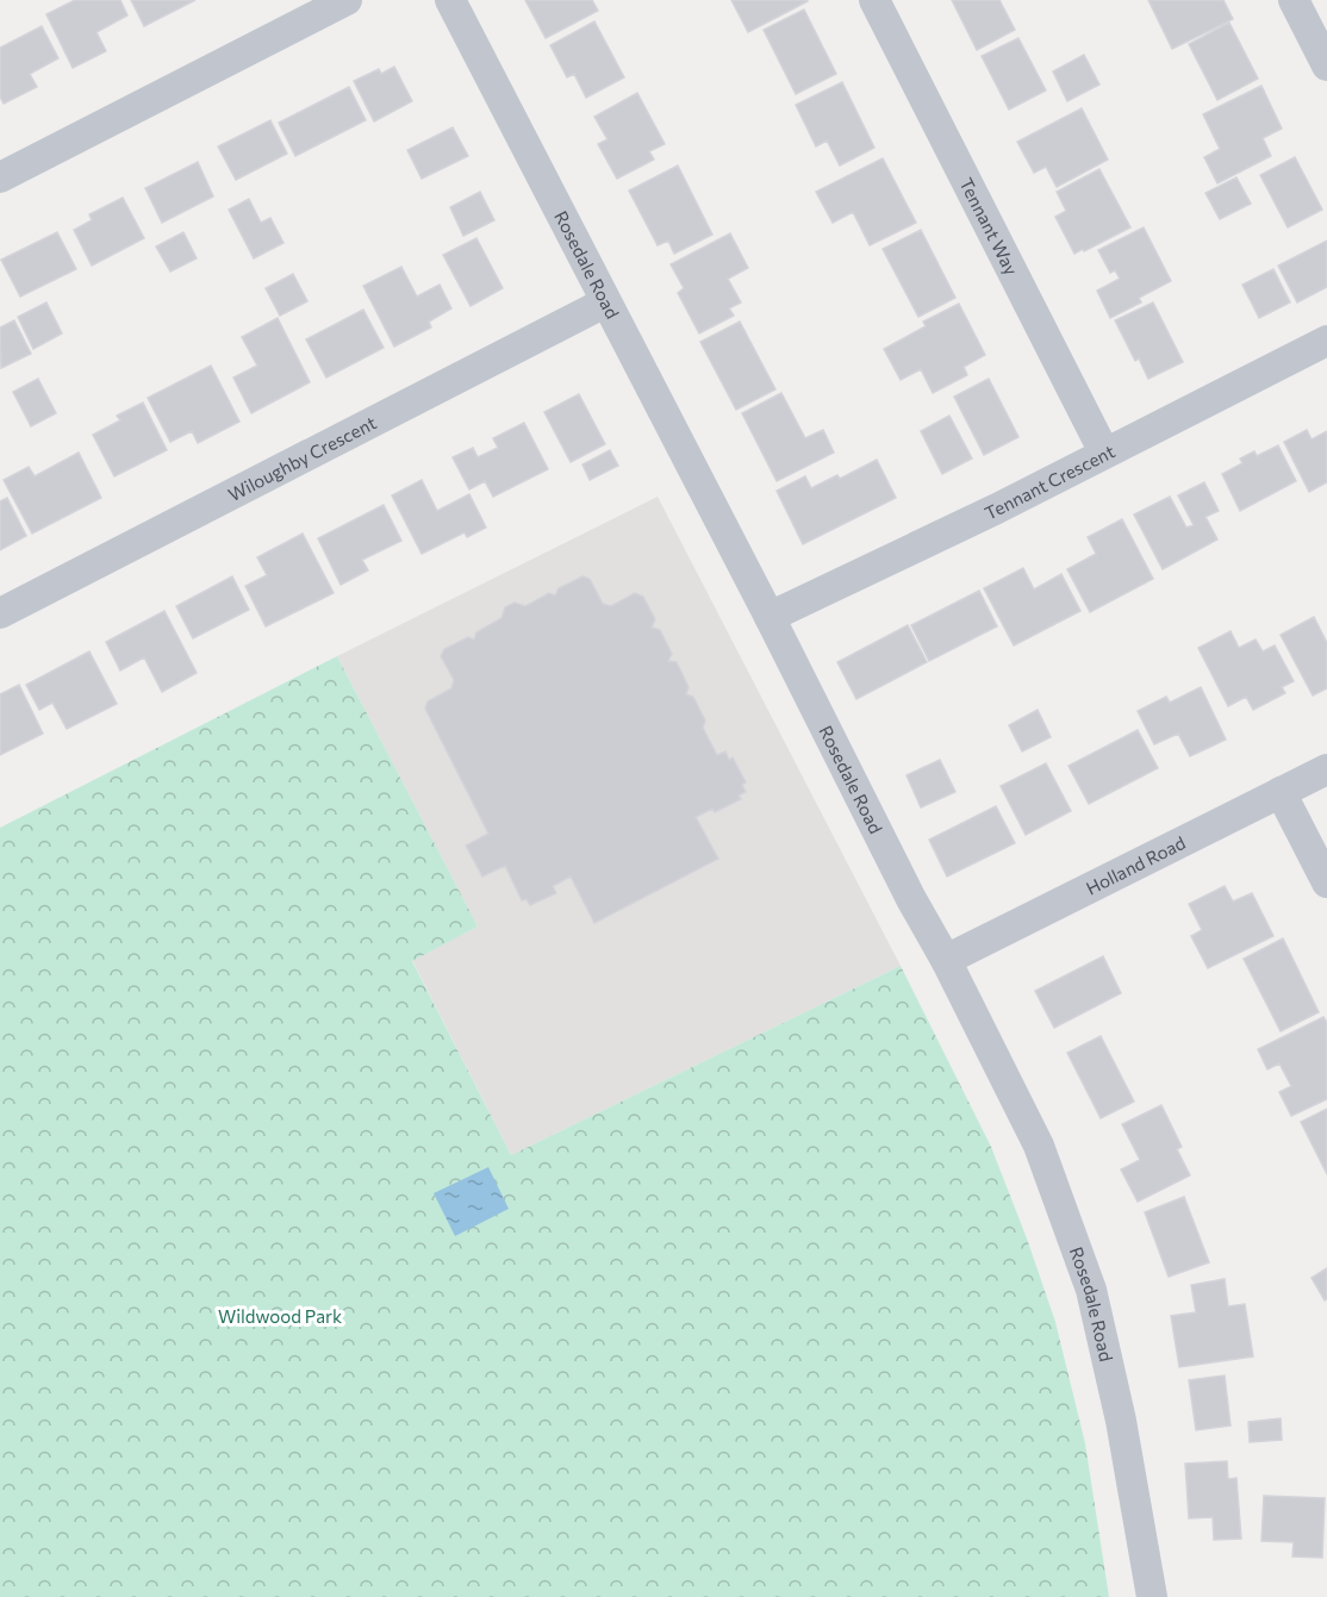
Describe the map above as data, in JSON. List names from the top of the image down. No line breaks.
{"streets":{"street":["Tennant Way","Rosedale Road","Wiloughby Crescent","Tennant Crescent","Holland Road"]},"crossings":[["Tennant Way","Tennant Crescent"],["Rosedale Road","Wiloughby Crescent"],["Rosedale Road","Tennant Crescent"],["Rosedale Road","Holland Road"]],"parks":["Wildwood Park"]}
